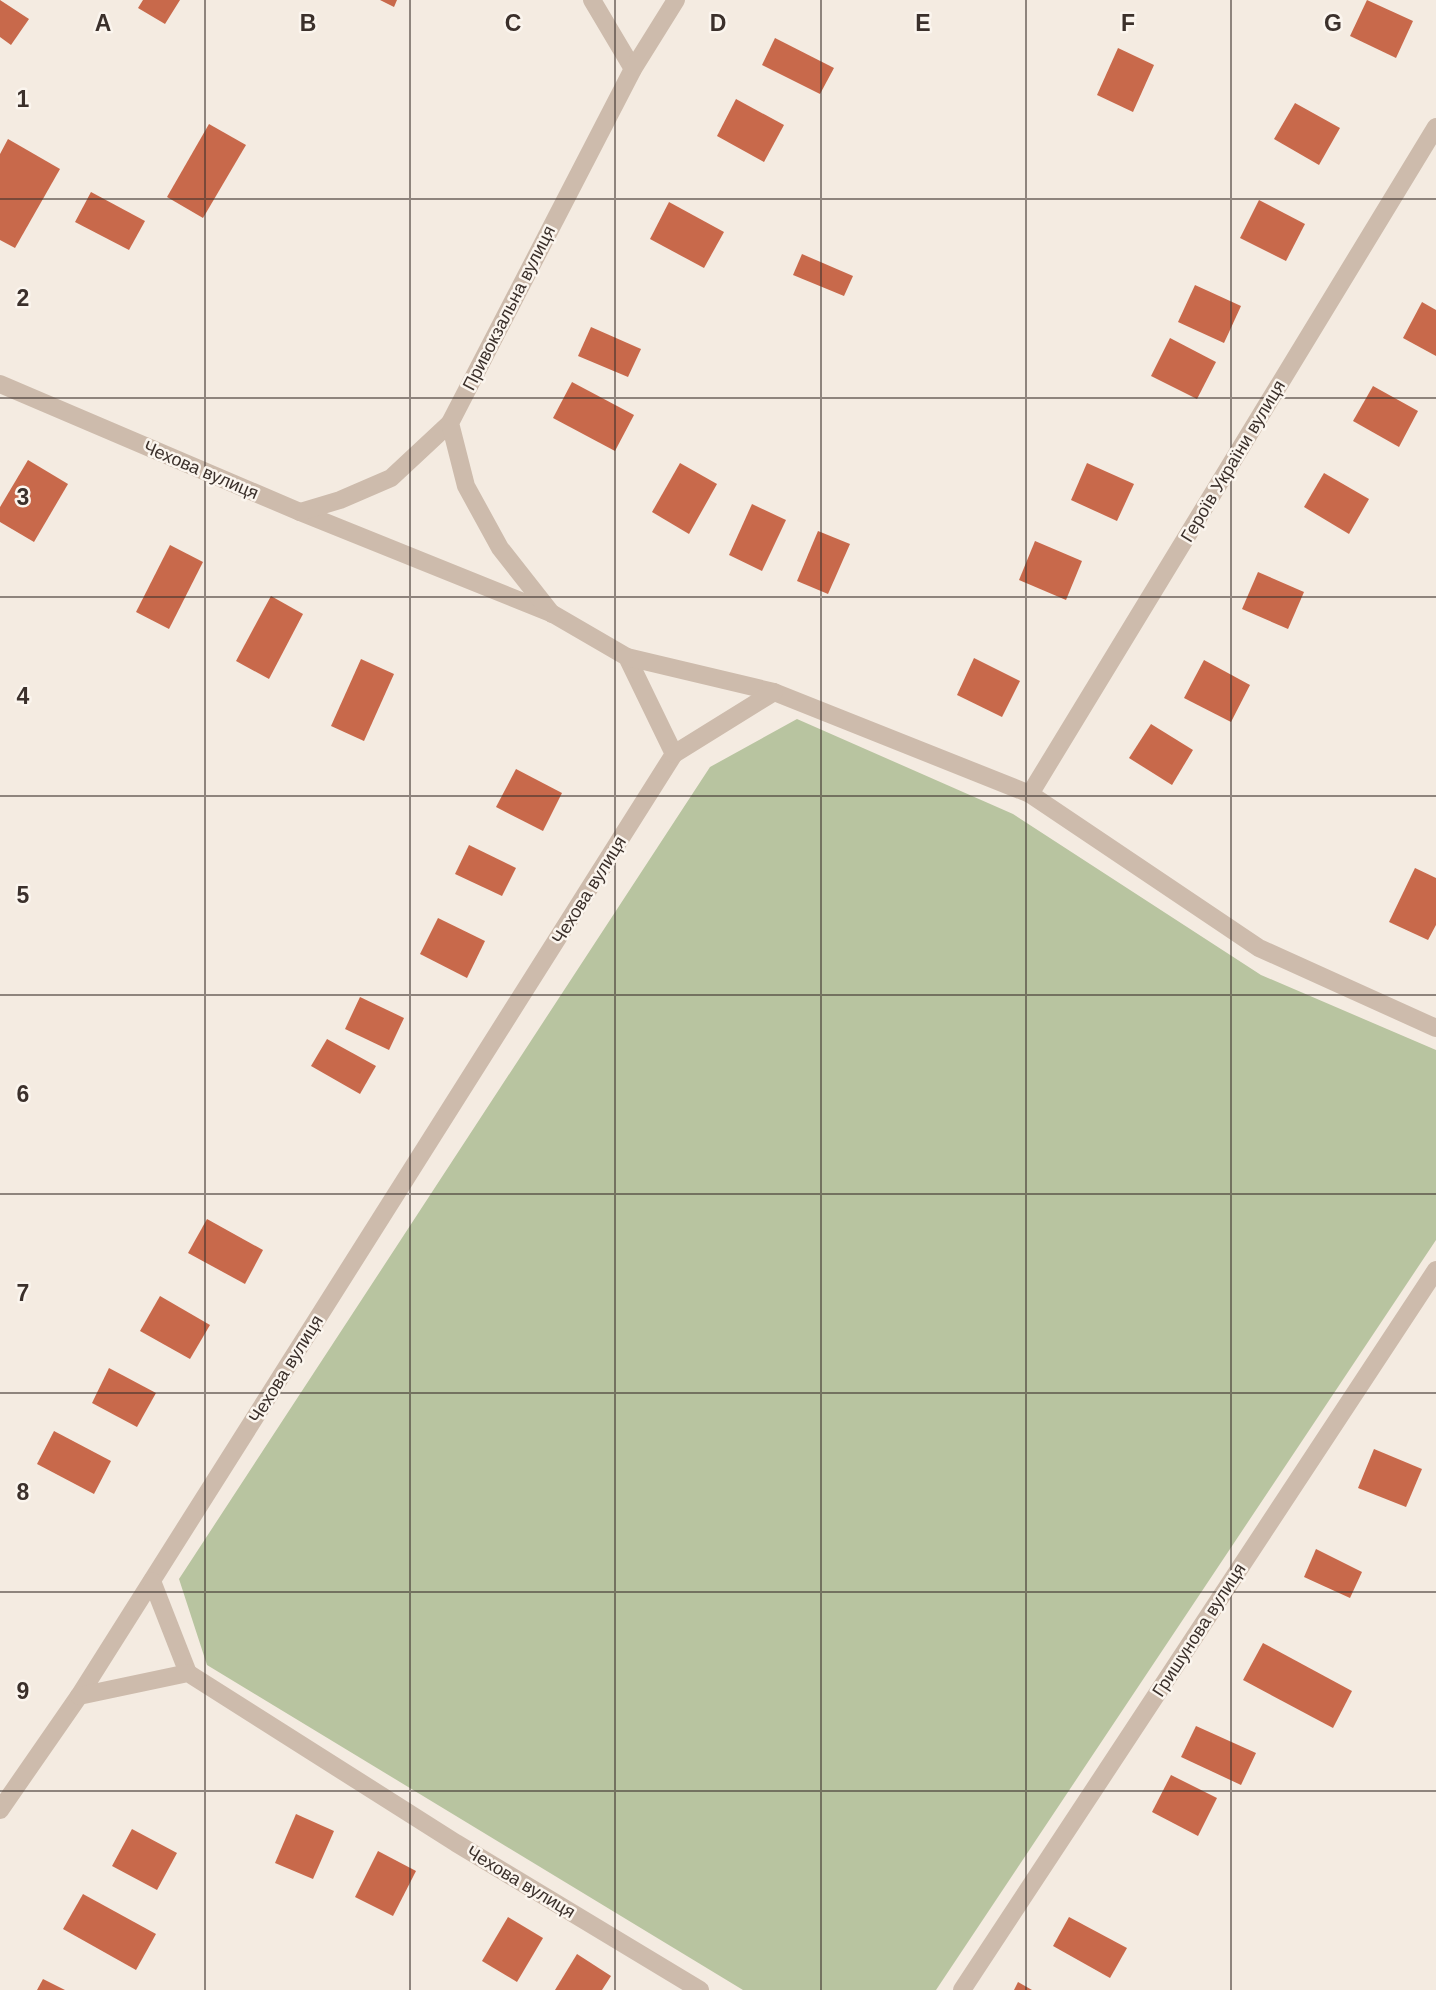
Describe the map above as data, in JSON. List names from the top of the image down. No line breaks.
{"streets":{"street":["Привокзальна вулиця","Героїв України вулиця","Чехова вулиця","Гришунова вулиця"]},"crossings":[["Привокзальна вулиця","Чехова вулиця"]],"grid":{"columns":["A","B","C","D","E","F","G"],"rows":["1","2","3","4","5","6","7","8","9"]}}
